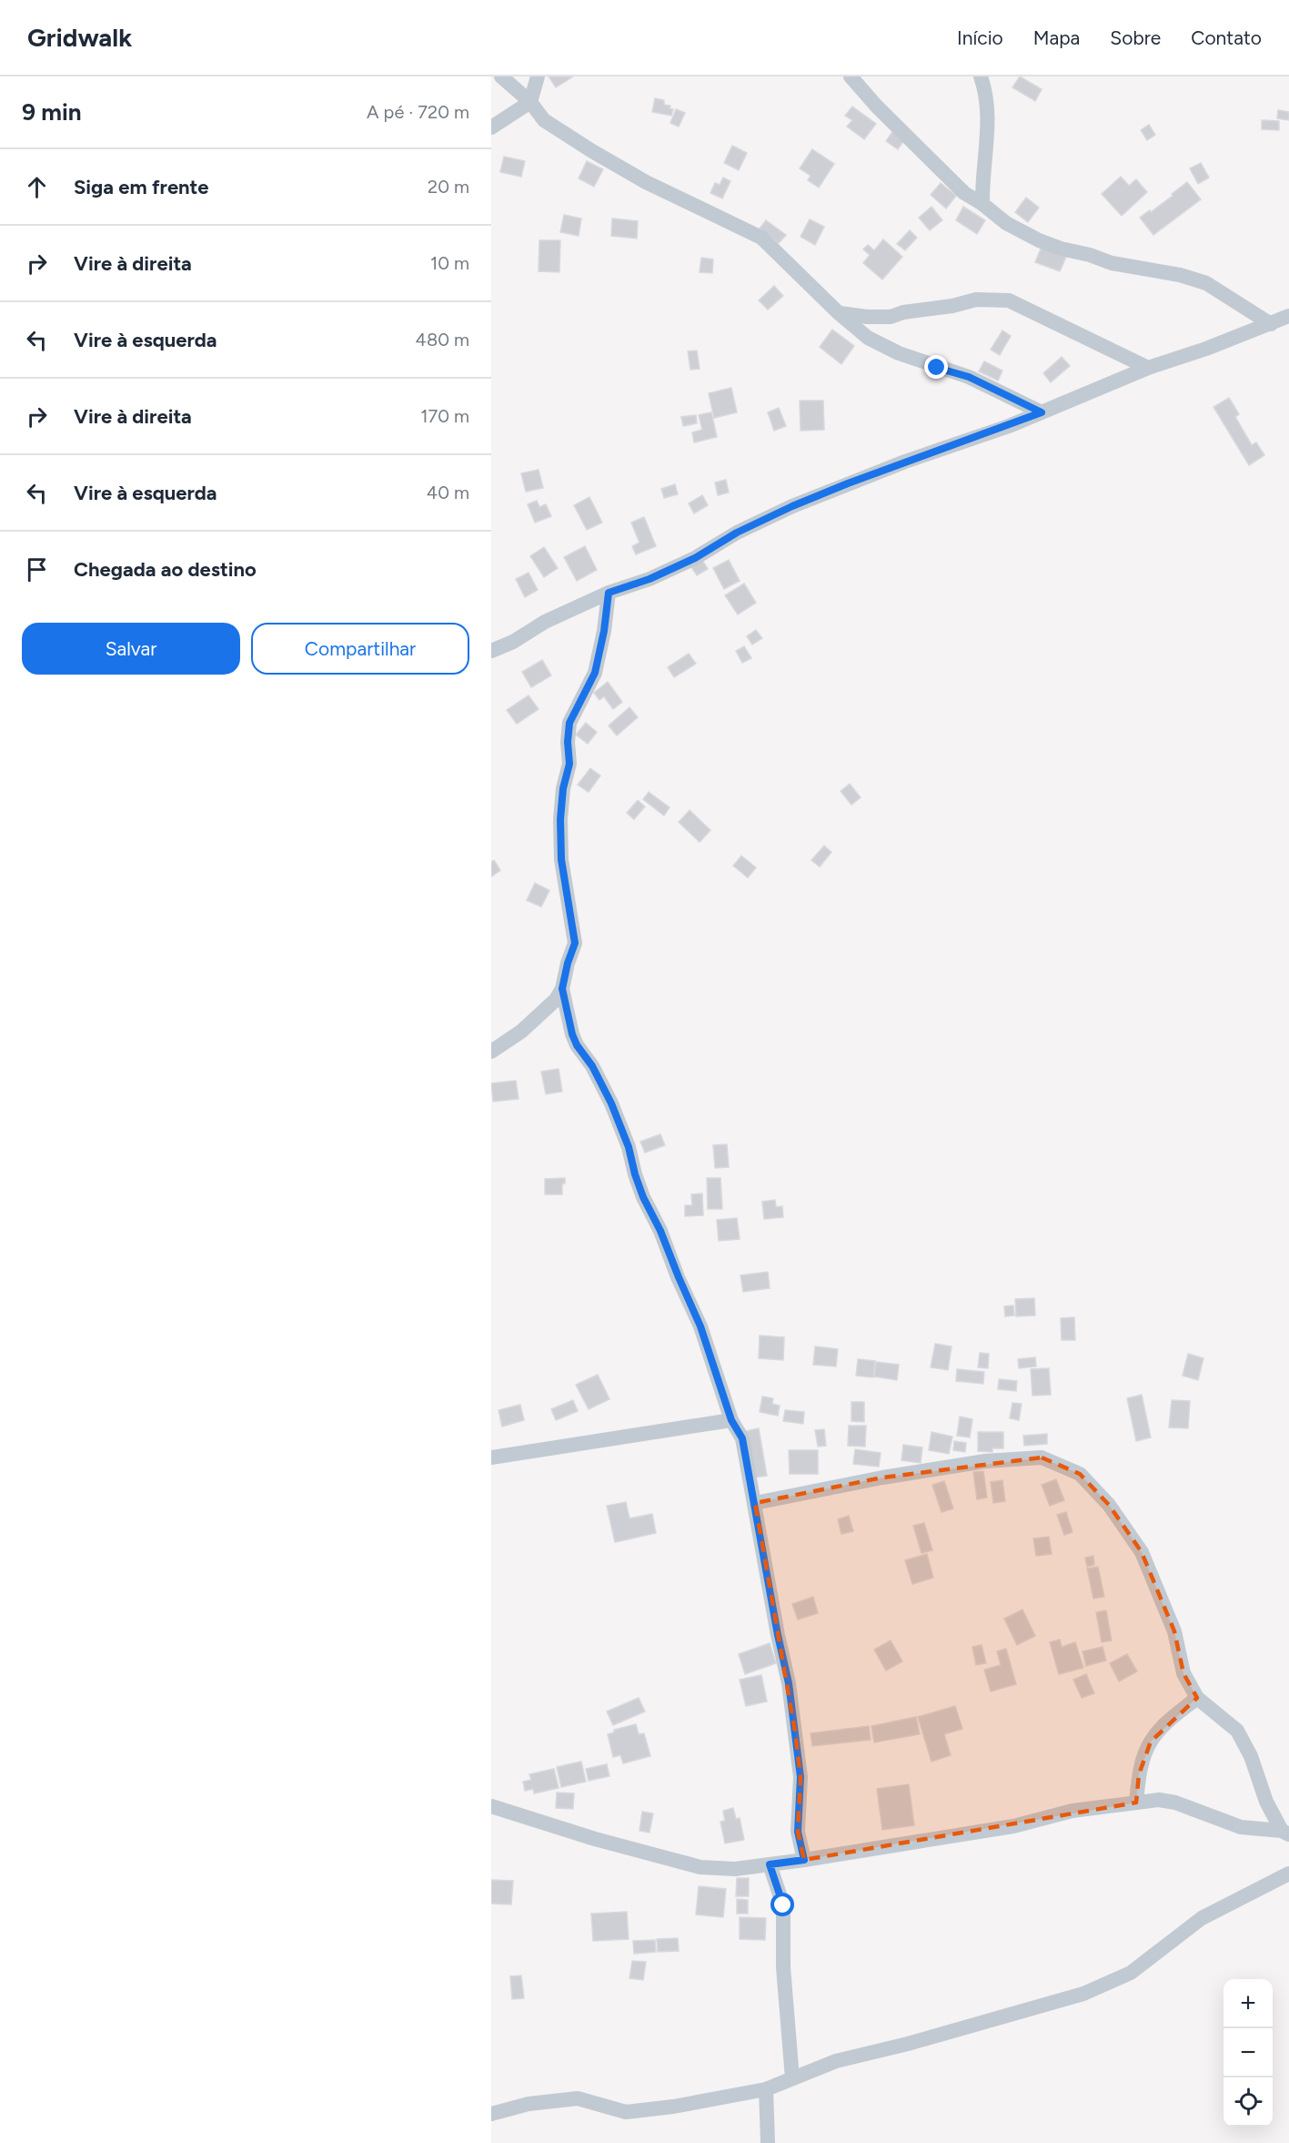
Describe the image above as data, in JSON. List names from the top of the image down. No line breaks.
{"page":{"header":"Gridwalk","nav":["Início","Mapa","Sobre","Contato"],"heading":["9 min","A pé · 720 m"],"list":[["Siga em frente","20 m"],["Vire à direita","10 m"],["Vire à esquerda","480 m"],["Vire à direita","170 m"],["Vire à esquerda","40 m"],"Chegada ao destino"],"buttons":["Salvar","Compartilhar"],"map_buttons":["+","−"]}}
